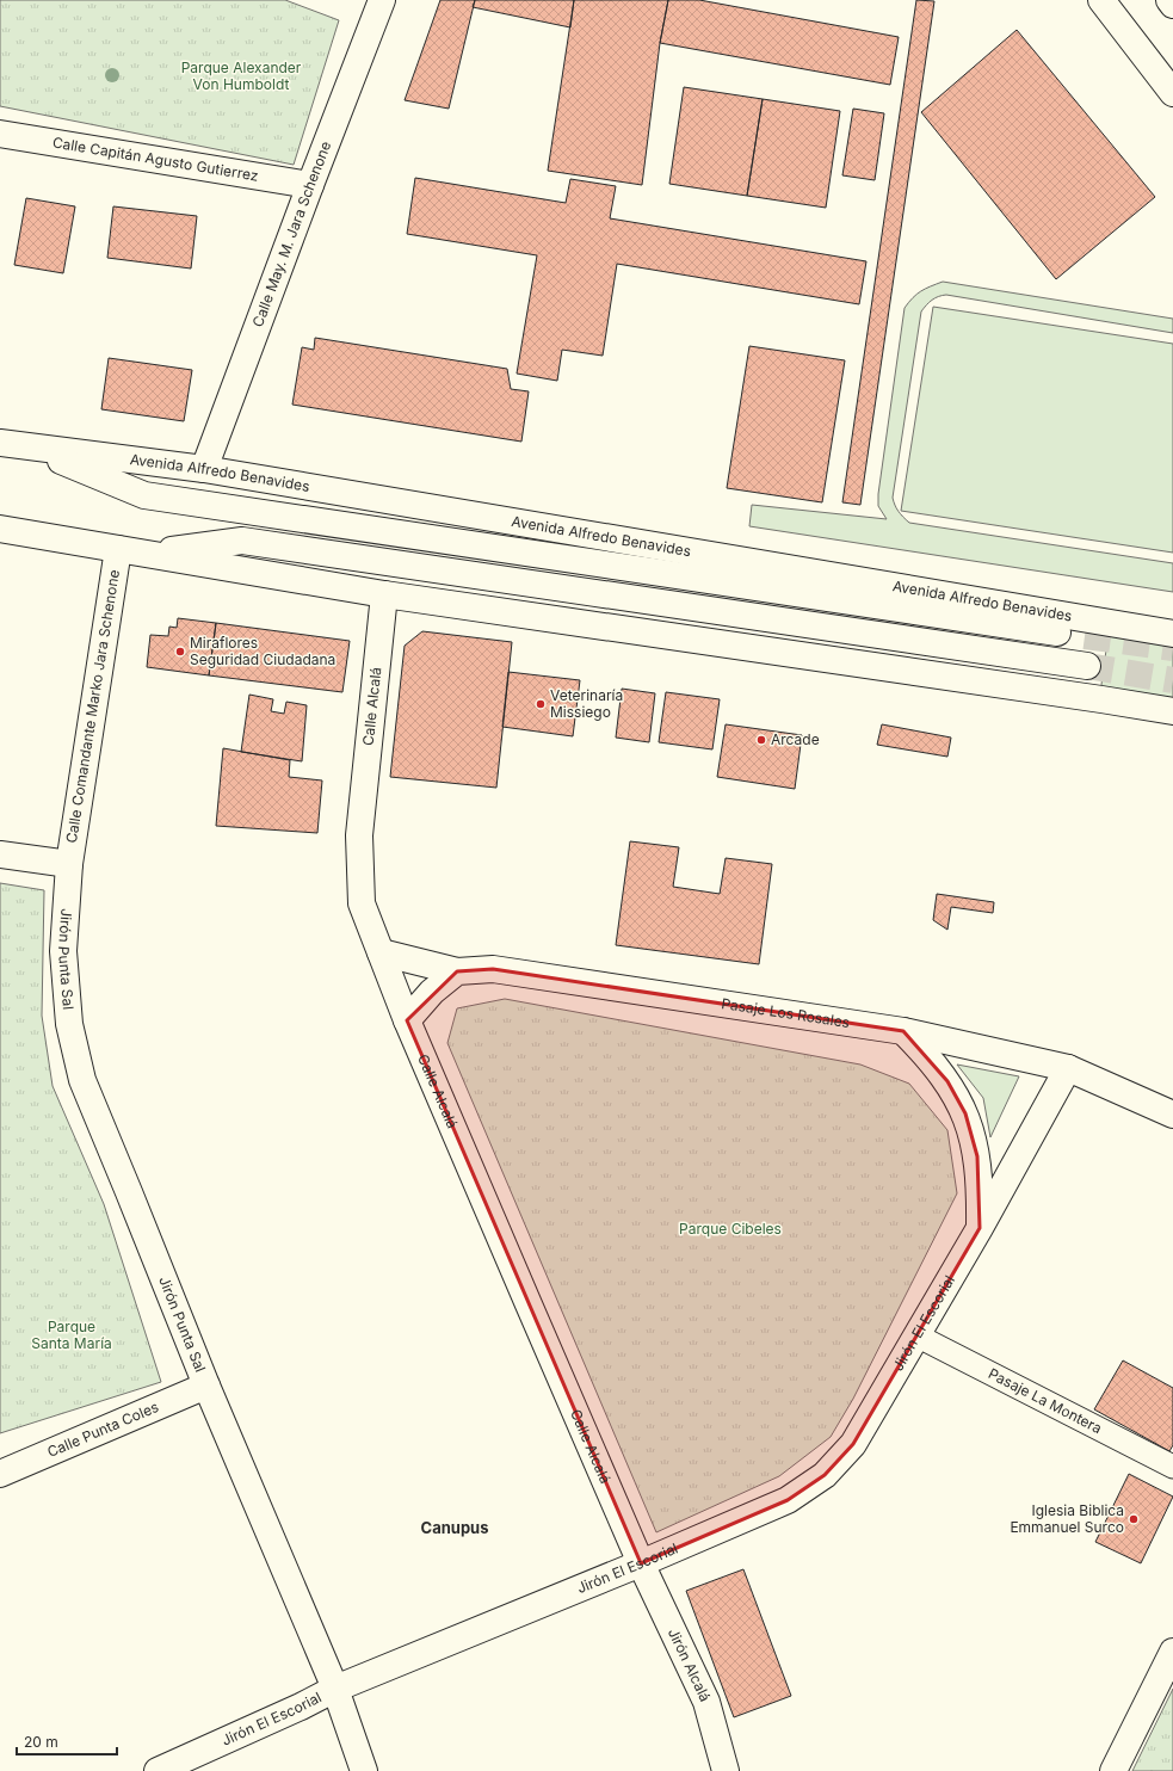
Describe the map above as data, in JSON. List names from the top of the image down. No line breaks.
{"streets":{"street":["Calle Capitán Agusto Gutierrez","Calle May. M. Jara Schenone","Avenida Alfredo Benavides","Calle Comandante Marko Jara Schenone","Calle Alcalá","Jirón Punta Sal","Pasaje Los Rosales","Jirón El Escorial","Pasaje La Montera","Calle Punta Coles","Jirón Alcalá"]},"crossings":[["Calle Capitán Agusto Gutierrez","Calle May. M. Jara Schenone"],["Calle May. M. Jara Schenone","Avenida Alfredo Benavides"],["Calle Comandante Marko Jara Schenone","Jirón Punta Sal"],["Calle Alcalá","Pasaje Los Rosales"],["Calle Alcalá","Jirón El Escorial"],["Calle Alcalá","Jirón Alcalá"],["Jirón Punta Sal","Jirón El Escorial"],["Jirón Punta Sal","Calle Punta Coles"],["Pasaje Los Rosales","Jirón El Escorial"],["Jirón El Escorial","Pasaje La Montera"],["Jirón El Escorial","Jirón Alcalá"]],"districts":["Canupus"],"parks":["Parque Alexander Von Humboldt","Parque Cibeles","Parque Santa María"],"places":["Miraflores Seguridad Ciudadana","Veterinaría Missiego","Arcade","Iglesia Biblica Emmanuel Surco"],"scale_bar":"20 m"}
